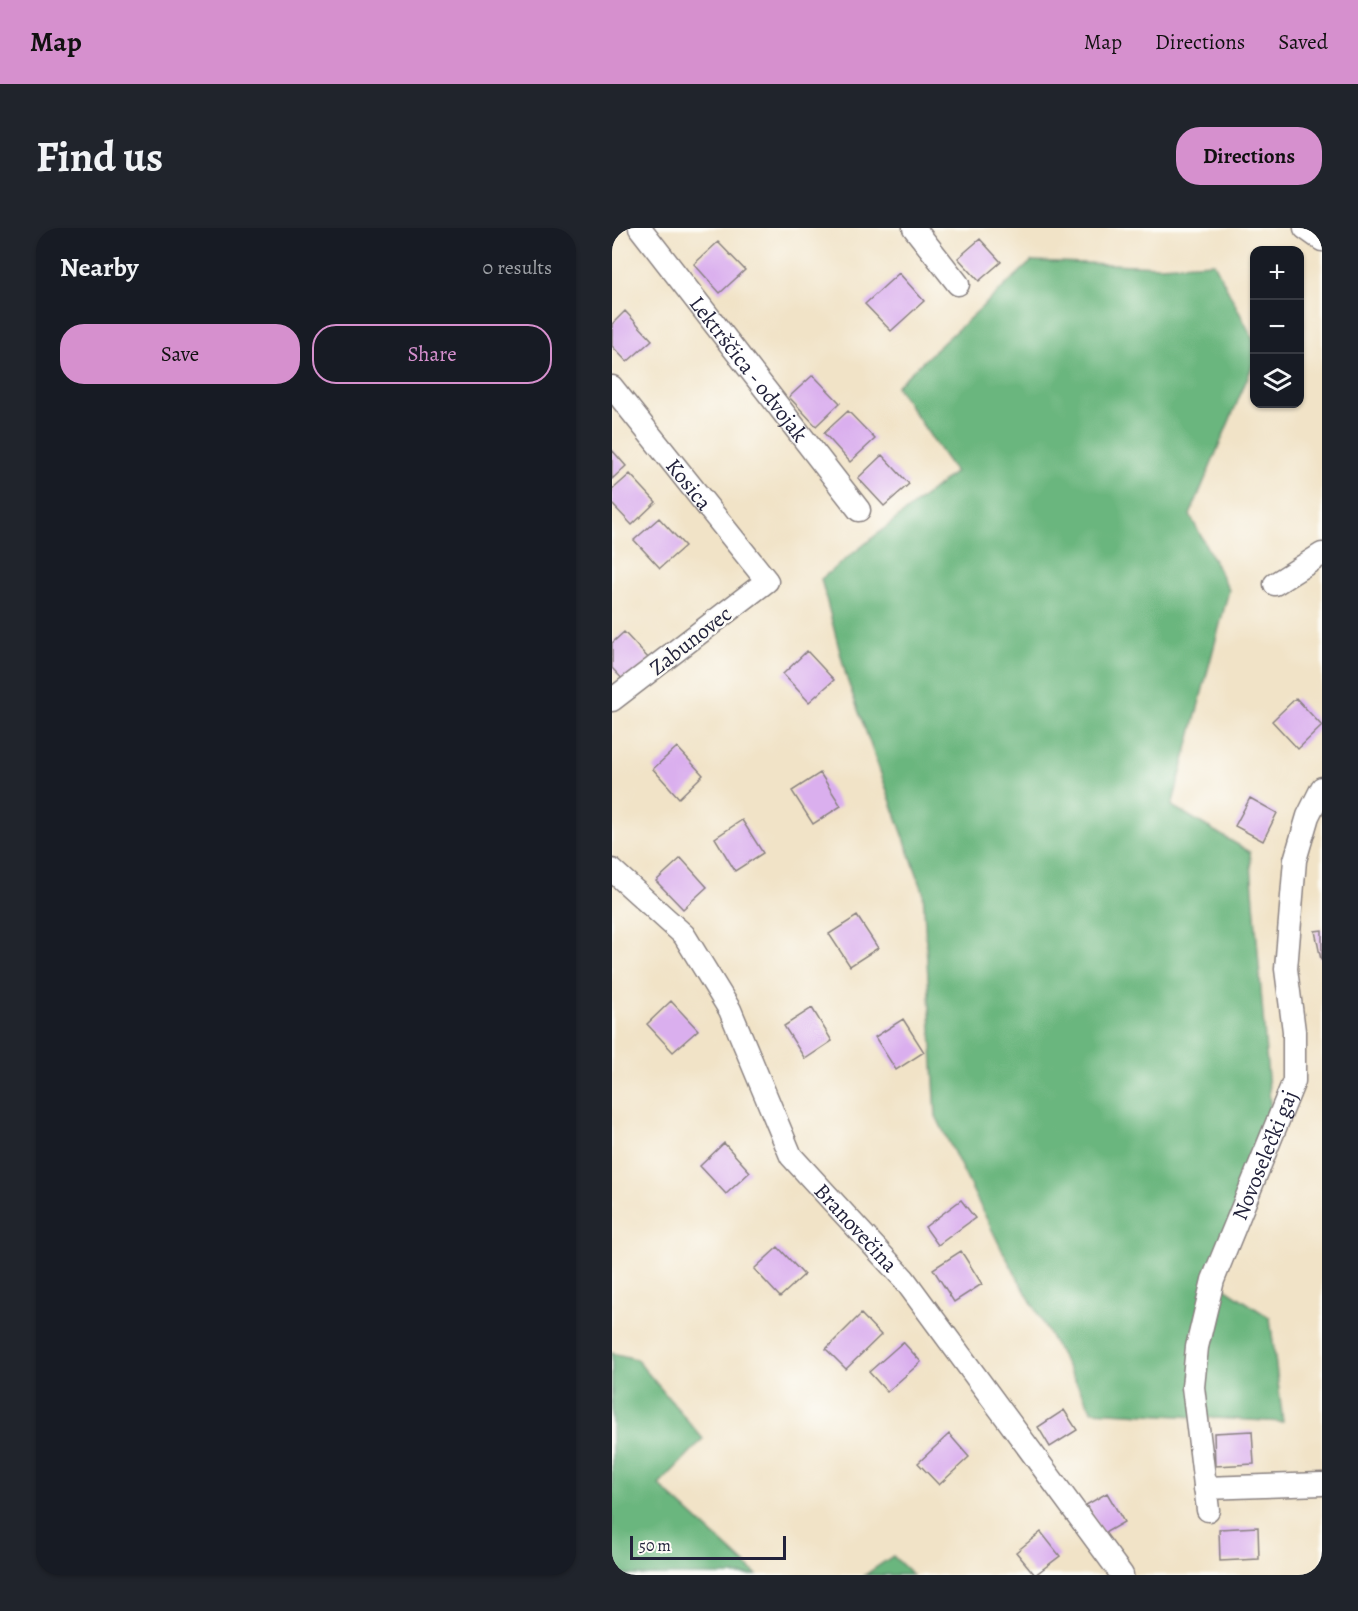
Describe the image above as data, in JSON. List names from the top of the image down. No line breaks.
{"streets":{"street":["Lektrščica - odvojak","Kosica","Zabunovec","Novoselečki gaj","Branovečina"]},"crossings":[["Kosica","Zabunovec"]],"scale_bar":"50 m","page":{"header":"Map","nav":["Map","Directions","Saved"],"buttons":["Directions",["Save","Share"]],"title":"Find us","heading":["Nearby","0 results"],"map_buttons":["+","−"],"scale":"50 m"}}
